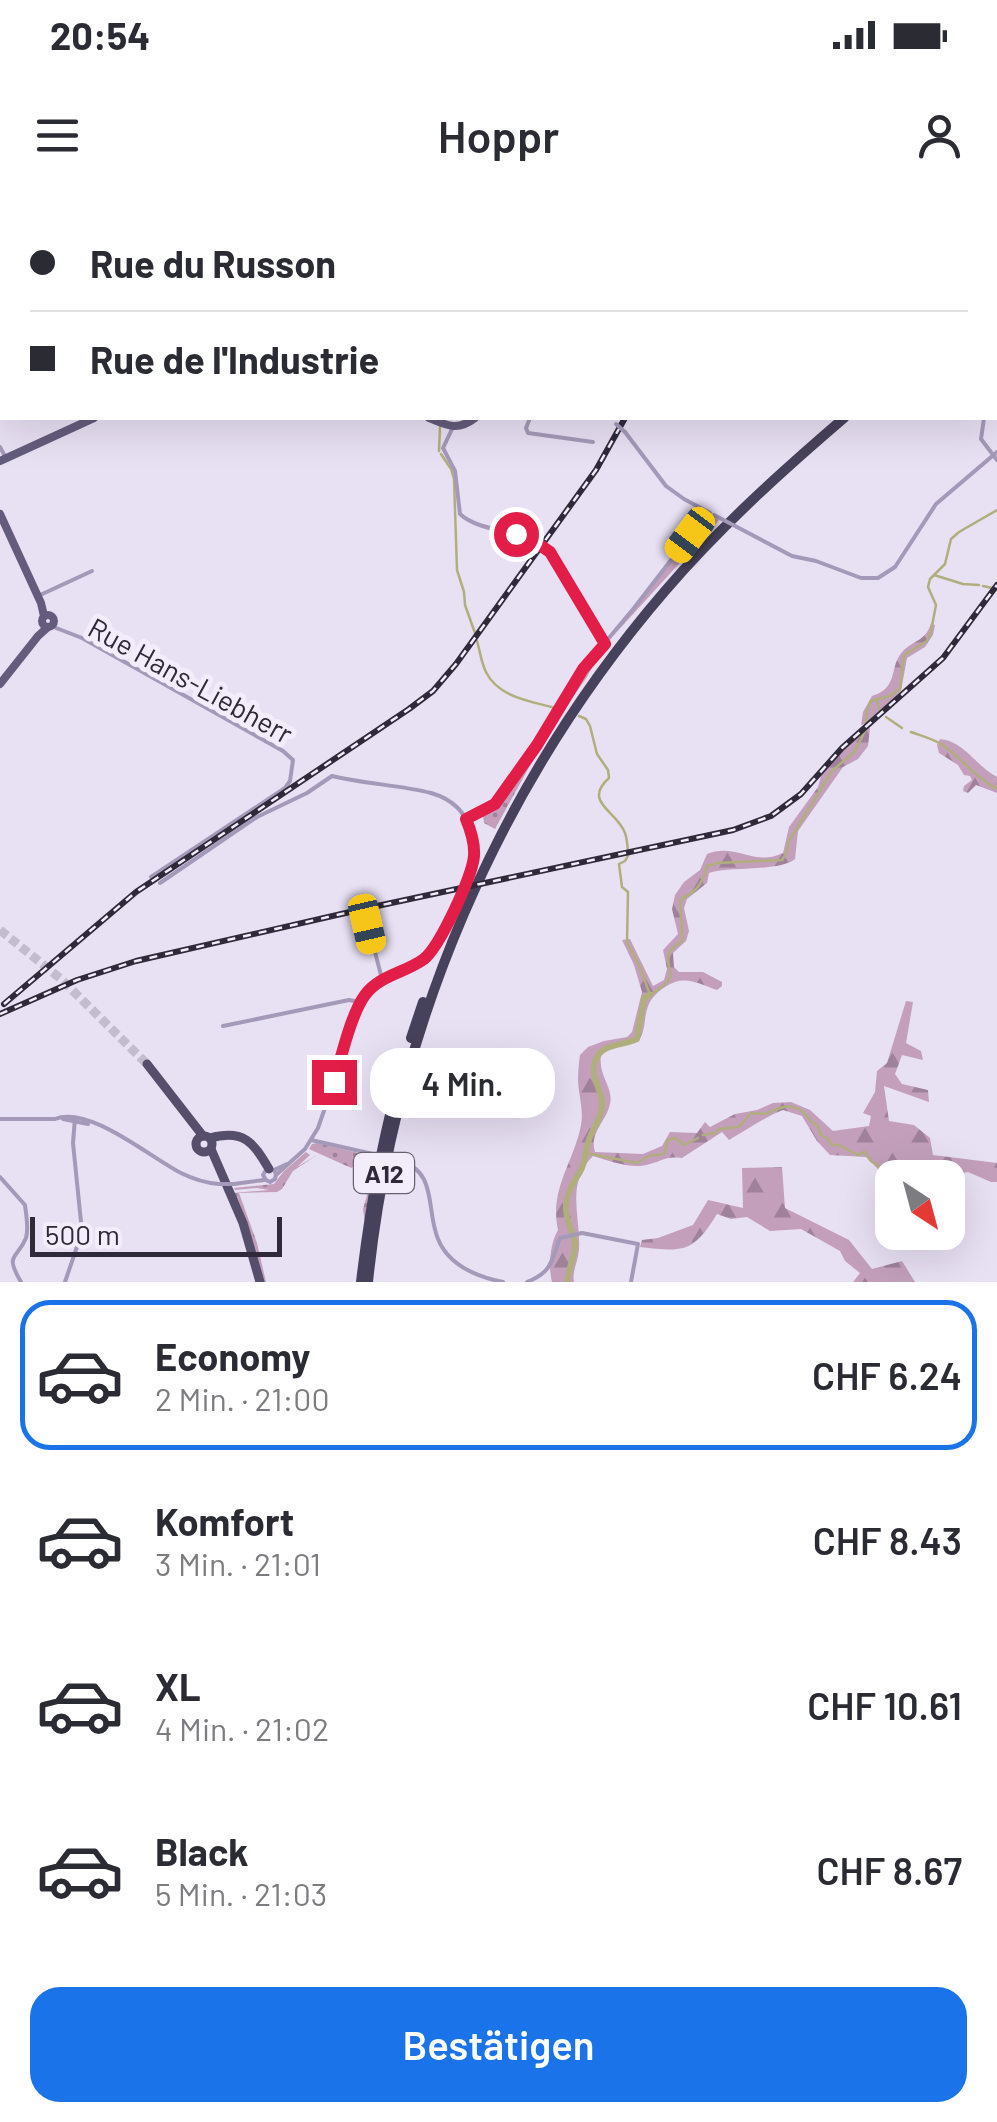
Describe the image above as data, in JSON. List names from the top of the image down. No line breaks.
{"streets":{"highway":["A12"],"street":["Rue Hans-Liebherr"]},"scale_bar":"500 m","north":"bottom right","page":{"status":"20:54","header":"Hoppr","banner":["Rue du Russon","Rue de l'Industrie"],"bubble":"4 Min.","scale":"500 m","list":[{"name":"Economy","note":"2 Min. · 21:00","value":"CHF 6.24"},{"name":"Komfort","note":"3 Min. · 21:01","value":"CHF 8.43"},{"name":"XL","note":"4 Min. · 21:02","value":"CHF 10.61"},{"name":"Black","note":"5 Min. · 21:03","value":"CHF 8.67"}],"buttons":"Bestätigen"}}
